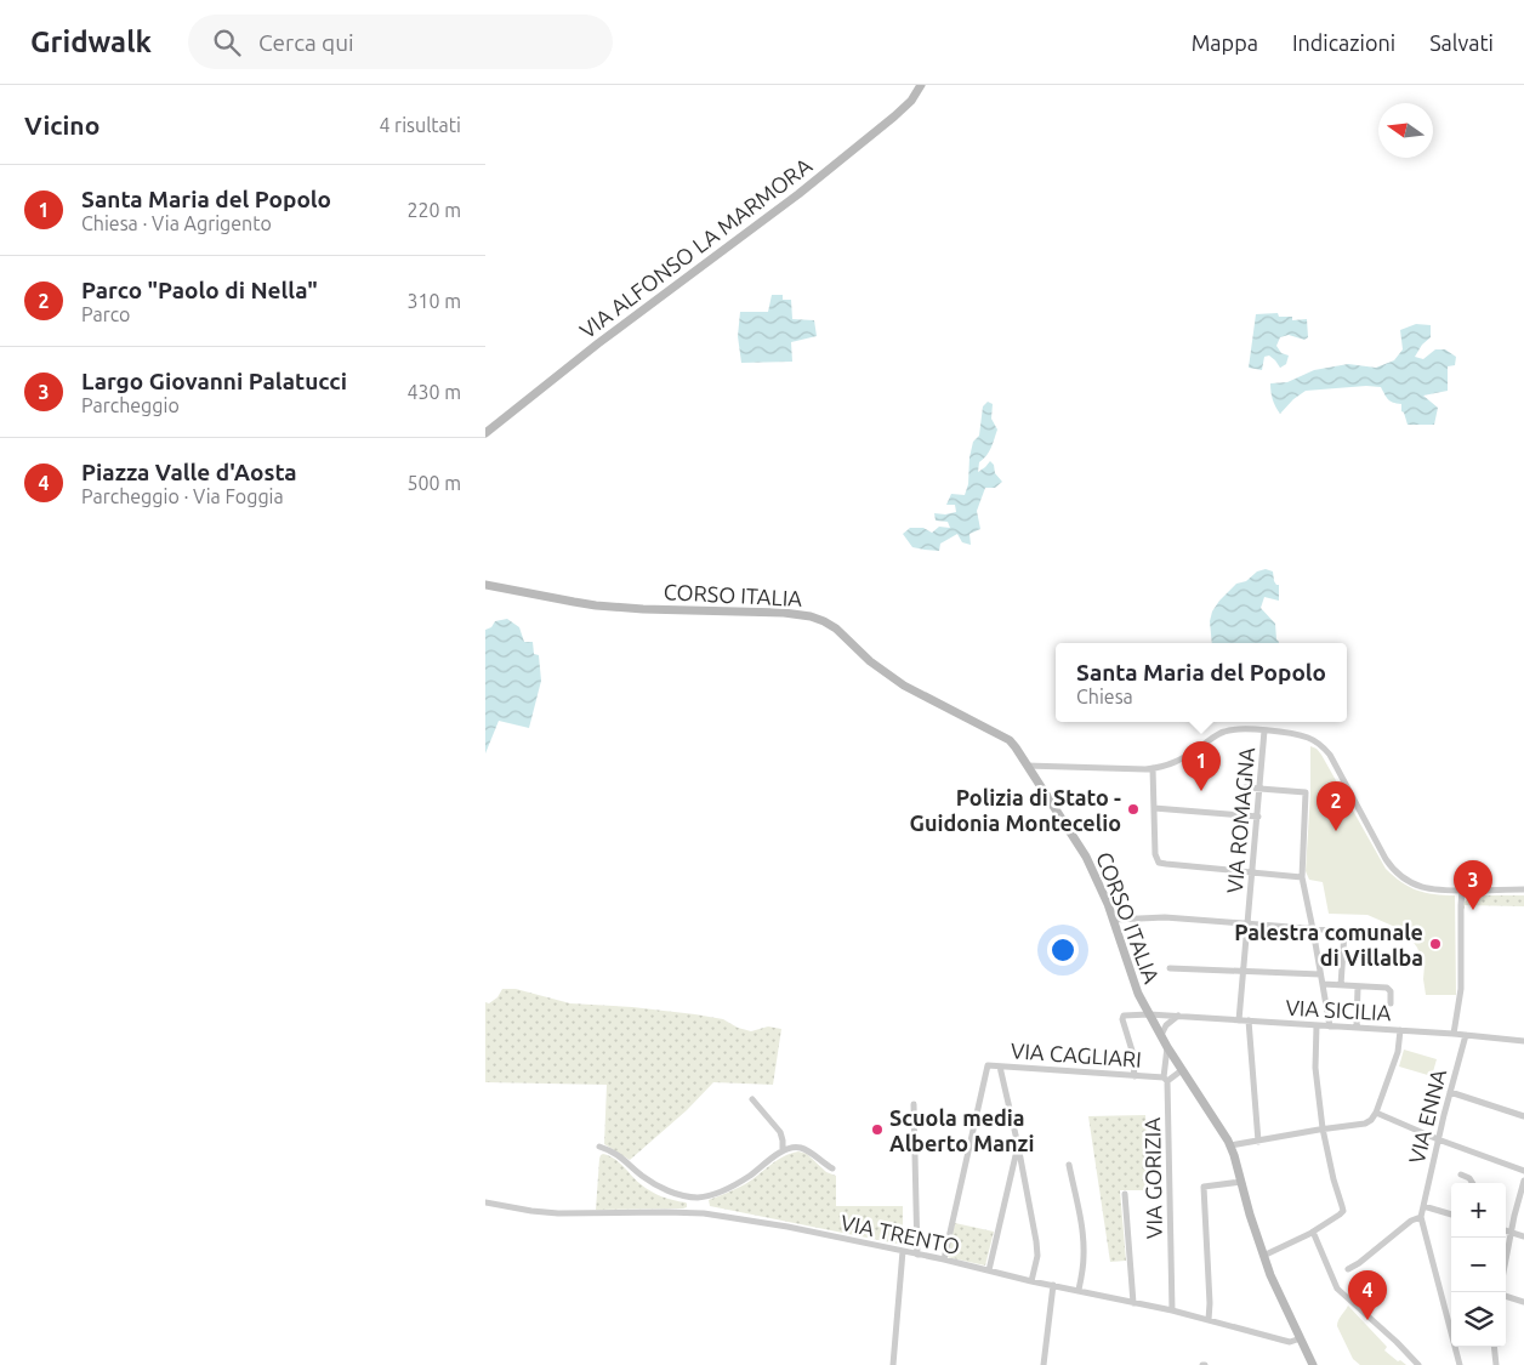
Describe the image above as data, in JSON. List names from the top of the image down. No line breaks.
{"streets":{"street":["VIA ALFONSO LA MARMORA","CORSO ITALIA","VIA ROMAGNA","VIA SICILIA","VIA CAGLIARI","VIA ENNA","VIA GORIZIA","VIA TRENTO"]},"crossings":[["CORSO ITALIA","VIA SICILIA"],["CORSO ITALIA","VIA GORIZIA"],["CORSO ITALIA","VIA TRENTO"],["VIA ROMAGNA","VIA SICILIA"],["VIA SICILIA","VIA CAGLIARI"],["VIA SICILIA","VIA ENNA"],["VIA CAGLIARI","VIA GORIZIA"],["VIA CAGLIARI","VIA TRENTO"],["VIA GORIZIA","VIA TRENTO"]],"places":["Polizia di Stato - Guidonia Montecelio","Palestra comunale di Villalba","Scuola media Alberto Manzi"],"north":"left","page":{"header":"Gridwalk","search":"Cerca qui","nav":["Mappa","Indicazioni","Salvati"],"heading":["Vicino","4 risultati"],"list":[{"mark":"1","name":"Santa Maria del Popolo","note":"Chiesa · Via Agrigento","value":"220 m"},{"mark":"2","name":"Parco \"Paolo di Nella\"","note":"Parco","value":"310 m"},{"mark":"3","name":"Largo Giovanni Palatucci","note":"Parcheggio","value":"430 m"},{"mark":"4","name":"Piazza Valle d'Aosta","note":"Parcheggio · Via Foggia","value":"500 m"}],"popup":["Santa Maria del Popolo","Chiesa"],"pins":["1","2","3","4"],"map_buttons":["+","−"]}}
